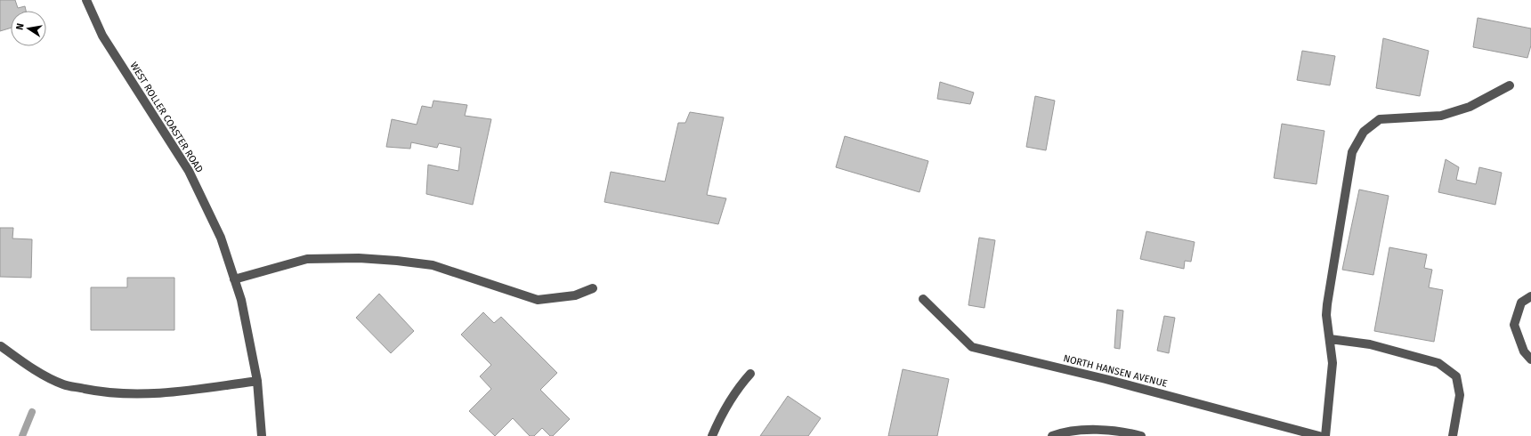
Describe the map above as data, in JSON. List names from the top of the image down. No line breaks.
{"streets":{"street":["WEST ROLLER COASTER ROAD","NORTH HANSEN AVENUE"]},"north":"left"}
